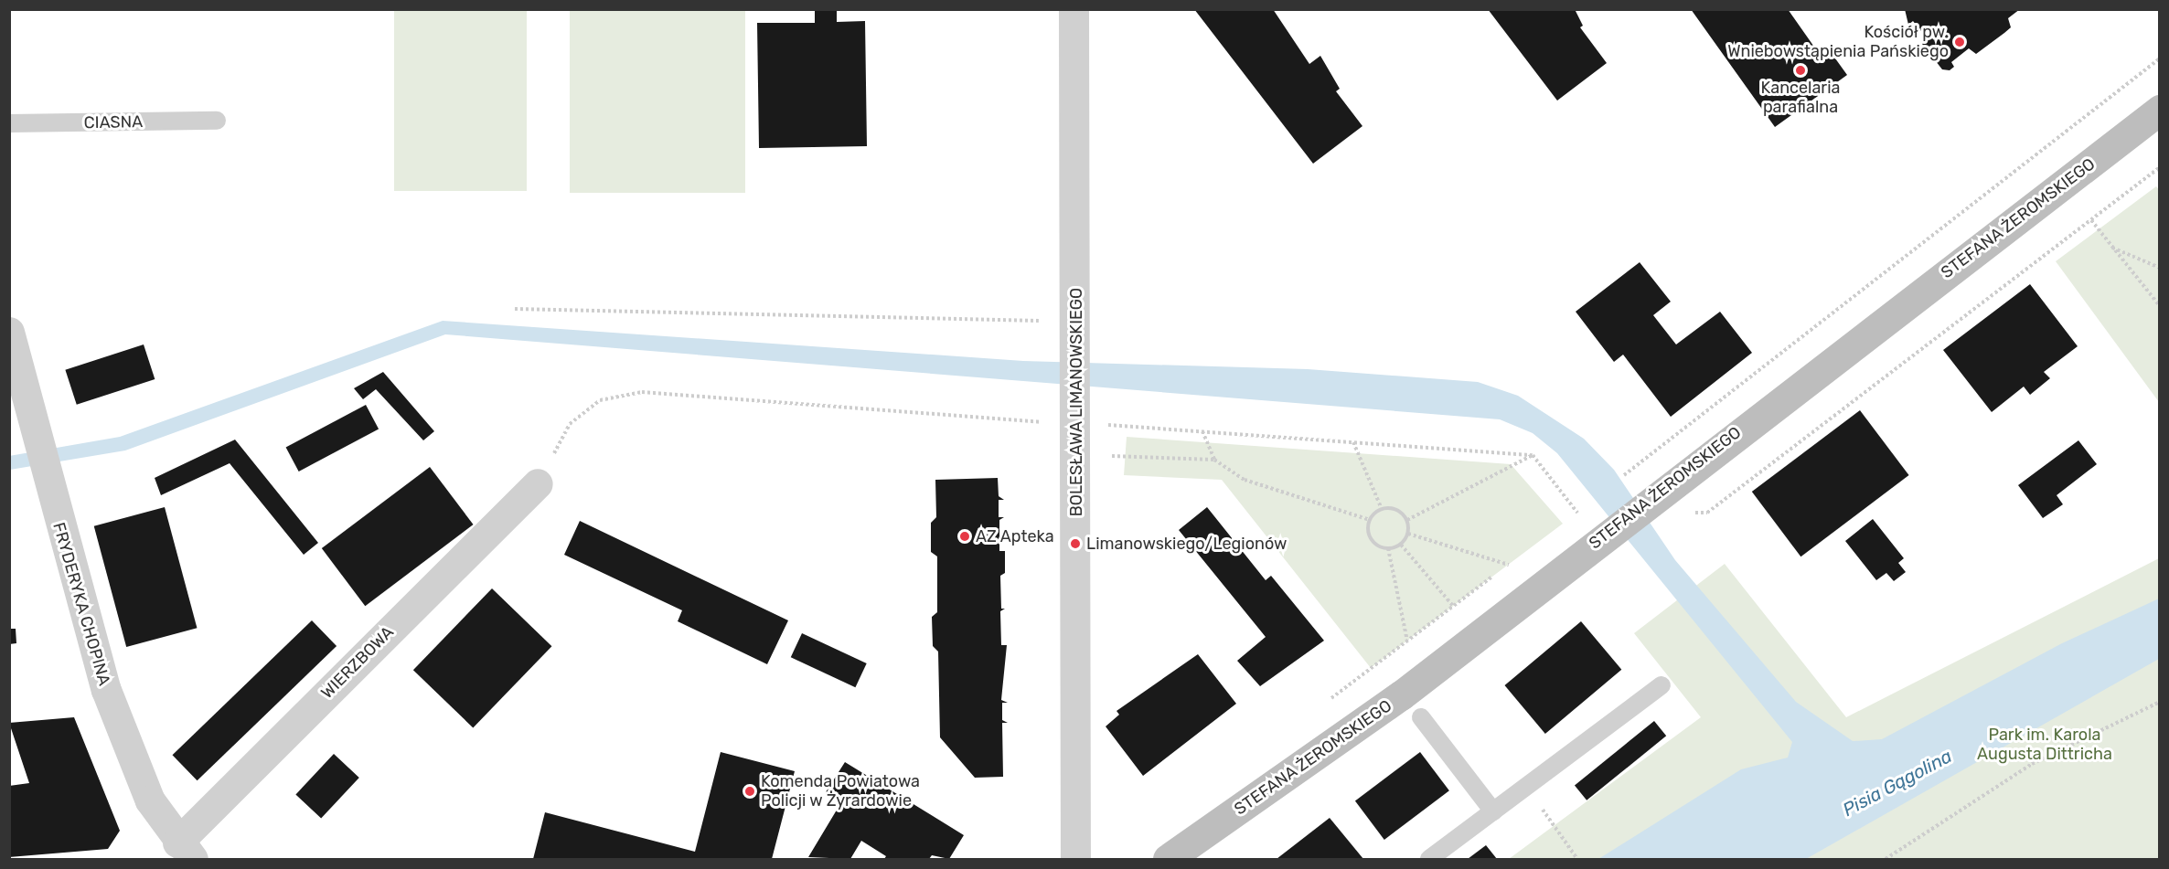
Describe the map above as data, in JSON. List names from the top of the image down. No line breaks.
{"streets":{"street":["STEFANA ŻEROMSKIEGO","BOLESŁAWA LIMANOWSKIEGO","FRYDERYKA CHOPINA","WIERZBOWA"],"lane":["CIASNA"]},"crossings":[["FRYDERYKA CHOPINA","WIERZBOWA"]],"water":["Pisia Gągolina"],"parks":["Park im. Karola Augusta Dittricha"],"places":["Kościół pw. Wniebowstąpienia Pańskiego","Kancelaria parafialna","AZ Apteka","Limanowskiego/Legionów","Komenda Powiatowa Policji w Żyrardowie"]}
